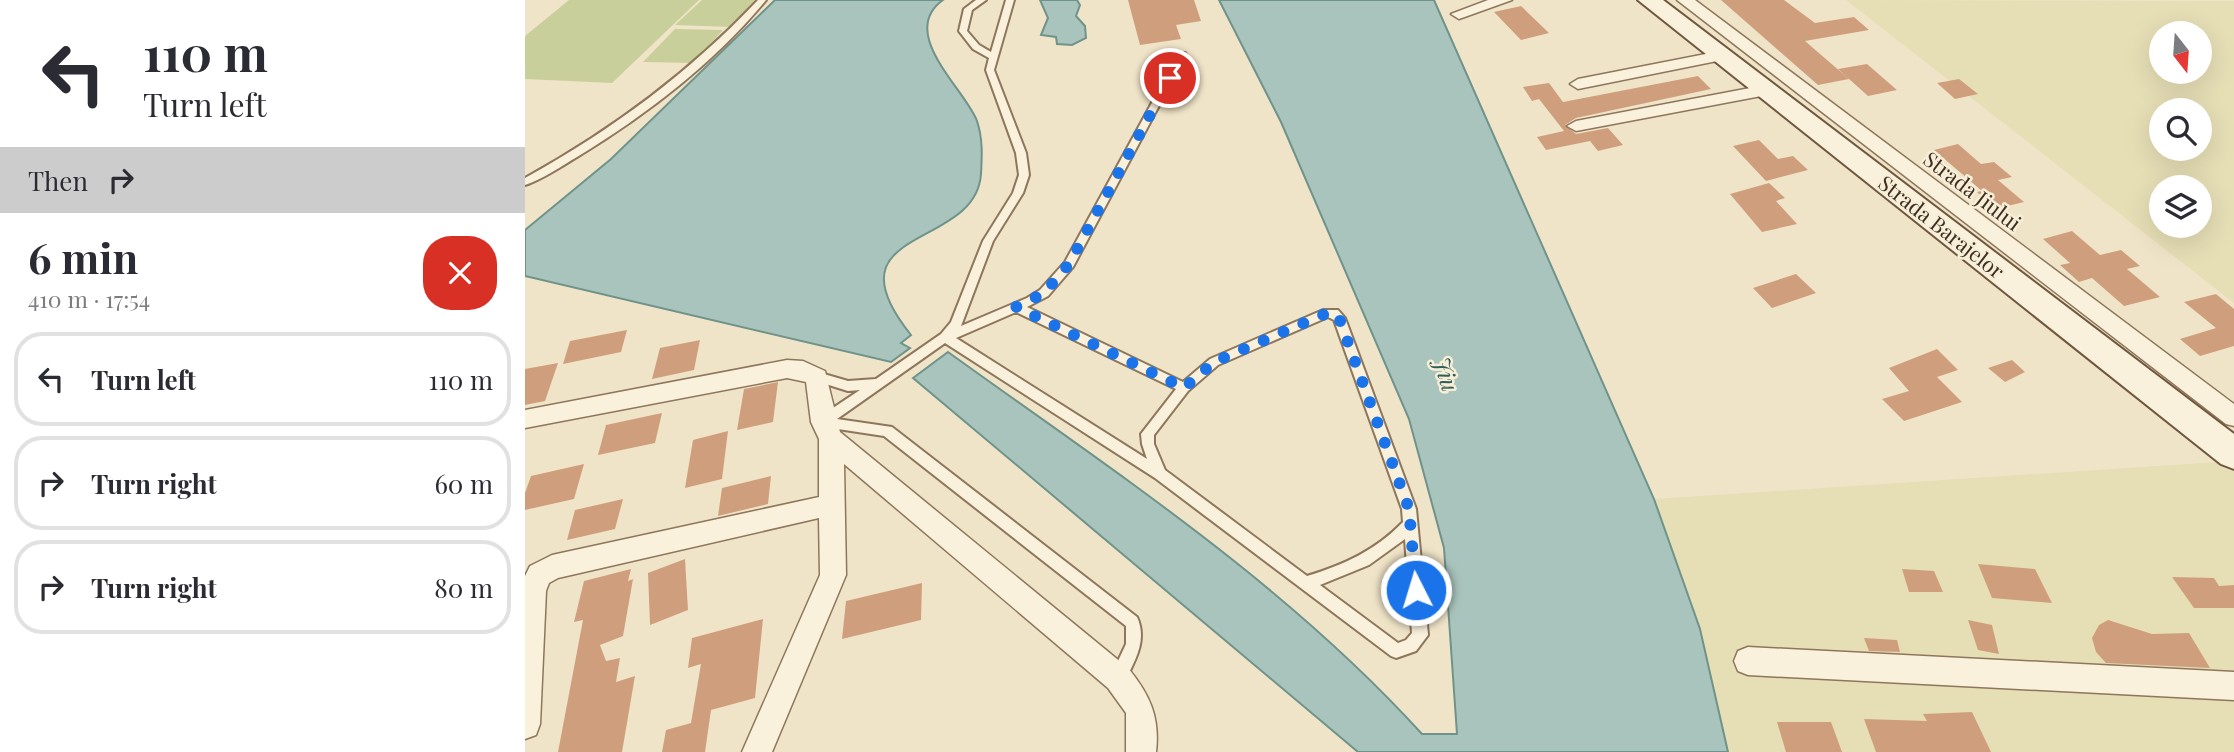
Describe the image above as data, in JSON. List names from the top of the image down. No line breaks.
{"streets":{"main road":["Strada Barajelor"],"street":["Strada Jiului"]},"water":["Jiu"],"north":"bottom","page":{"turn":["110 m","Turn left"],"then":"Then","heading":["6 min","410 m · 17:54"],"list":[{"name":"Turn left","value":"110 m"},{"name":"Turn right","value":"60 m"},{"name":"Turn right","value":"80 m"}]}}
